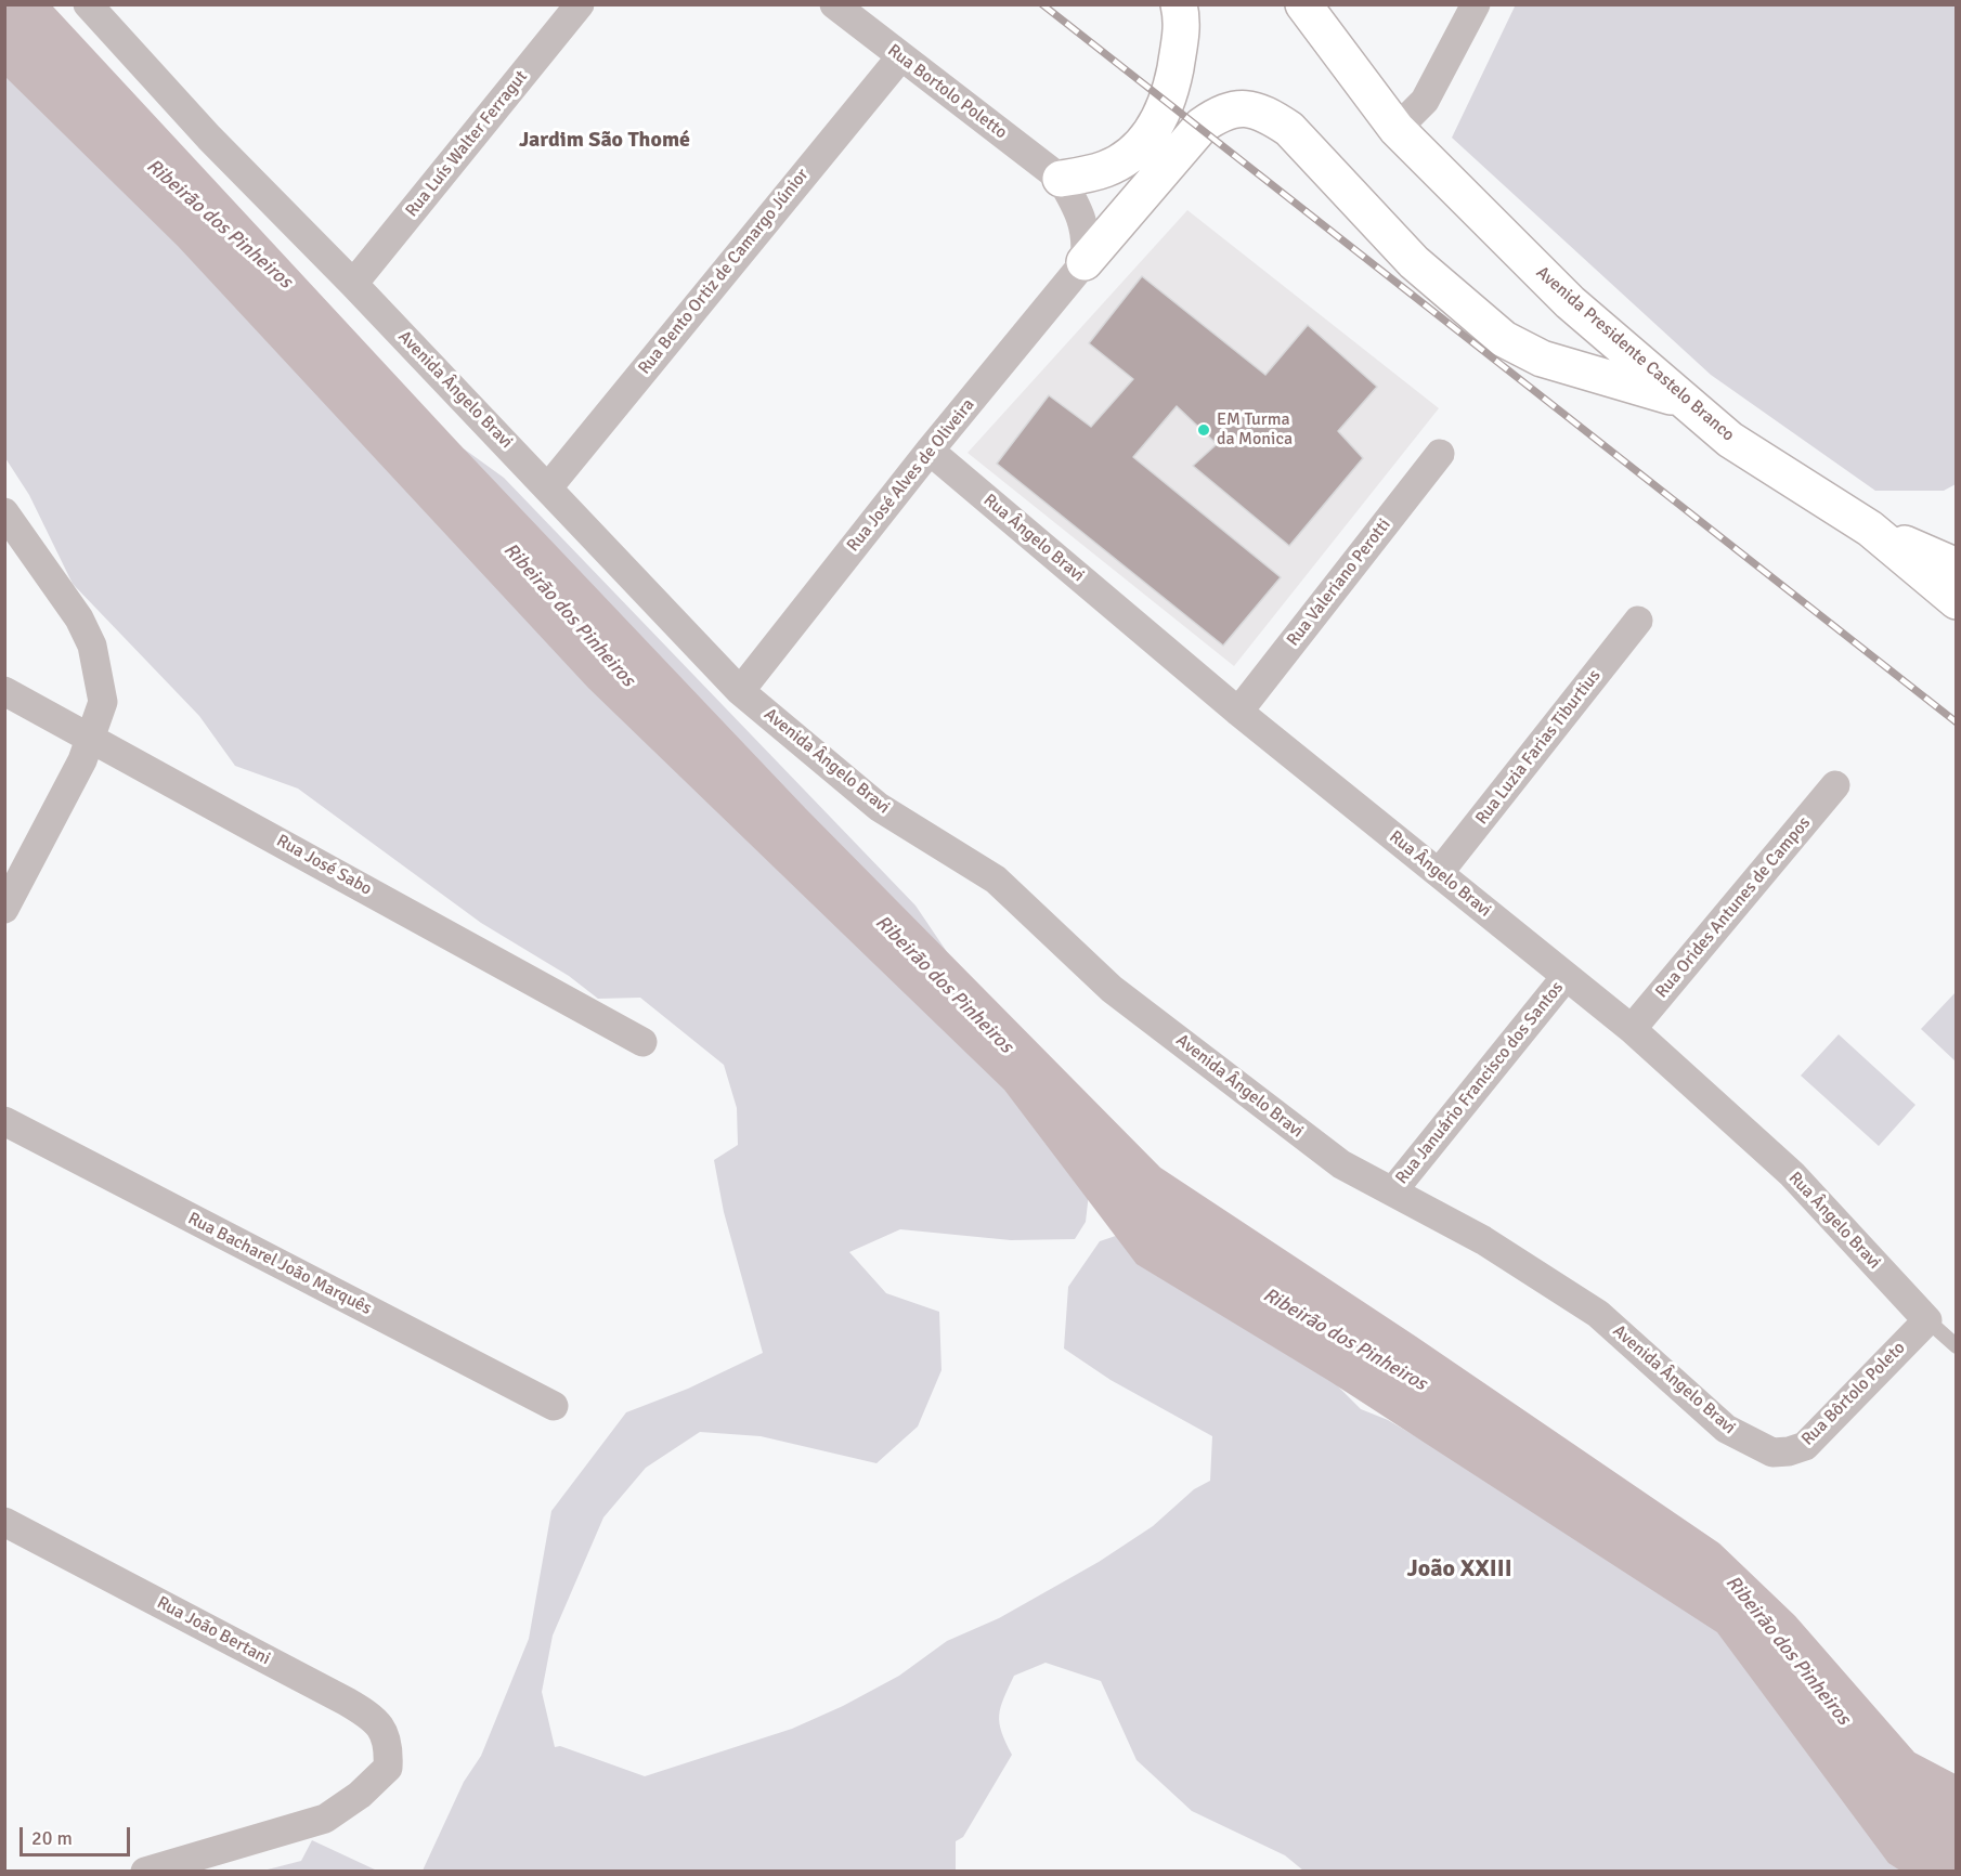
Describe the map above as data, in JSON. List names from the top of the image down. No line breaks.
{"streets":{"main road":["Avenida Presidente Castelo Branco"],"street":["Rua Bortolo Poletto","Rua Luís Walter Ferragut","Rua Bento Ortiz de Camargo Júnior","Avenida Ângelo Bravi","Rua José Alves de Oliveira","Rua Ângelo Bravi","Rua Valeriano Perotti","Rua Luzia Farias Tiburtius","Rua José Sabo","Rua Orides Antunes de Campos","Rua Januário Francisco dos Santos","Rua Bacharel João Marquês","Rua Bôrtolo Poleto","Rua João Bertani"]},"crossings":[["Rua Bortolo Poletto","Rua Bento Ortiz de Camargo Júnior"],["Rua Luís Walter Ferragut","Avenida Ângelo Bravi"],["Rua Bento Ortiz de Camargo Júnior","Avenida Ângelo Bravi"],["Avenida Ângelo Bravi","Rua José Alves de Oliveira"],["Avenida Ângelo Bravi","Rua Januário Francisco dos Santos"],["Avenida Ângelo Bravi","Rua Bôrtolo Poleto"],["Rua José Alves de Oliveira","Rua Ângelo Bravi"],["Rua Ângelo Bravi","Rua Valeriano Perotti"],["Rua Ângelo Bravi","Rua Luzia Farias Tiburtius"],["Rua Ângelo Bravi","Rua Orides Antunes de Campos"],["Rua Ângelo Bravi","Rua Januário Francisco dos Santos"],["Rua Ângelo Bravi","Rua Bôrtolo Poleto"]],"districts":["Jardim São Thomé","João XXIII"],"water":["Ribeirão dos Pinheiros"],"places":["EM Turma da Monica"],"scale_bar":"20 m"}
